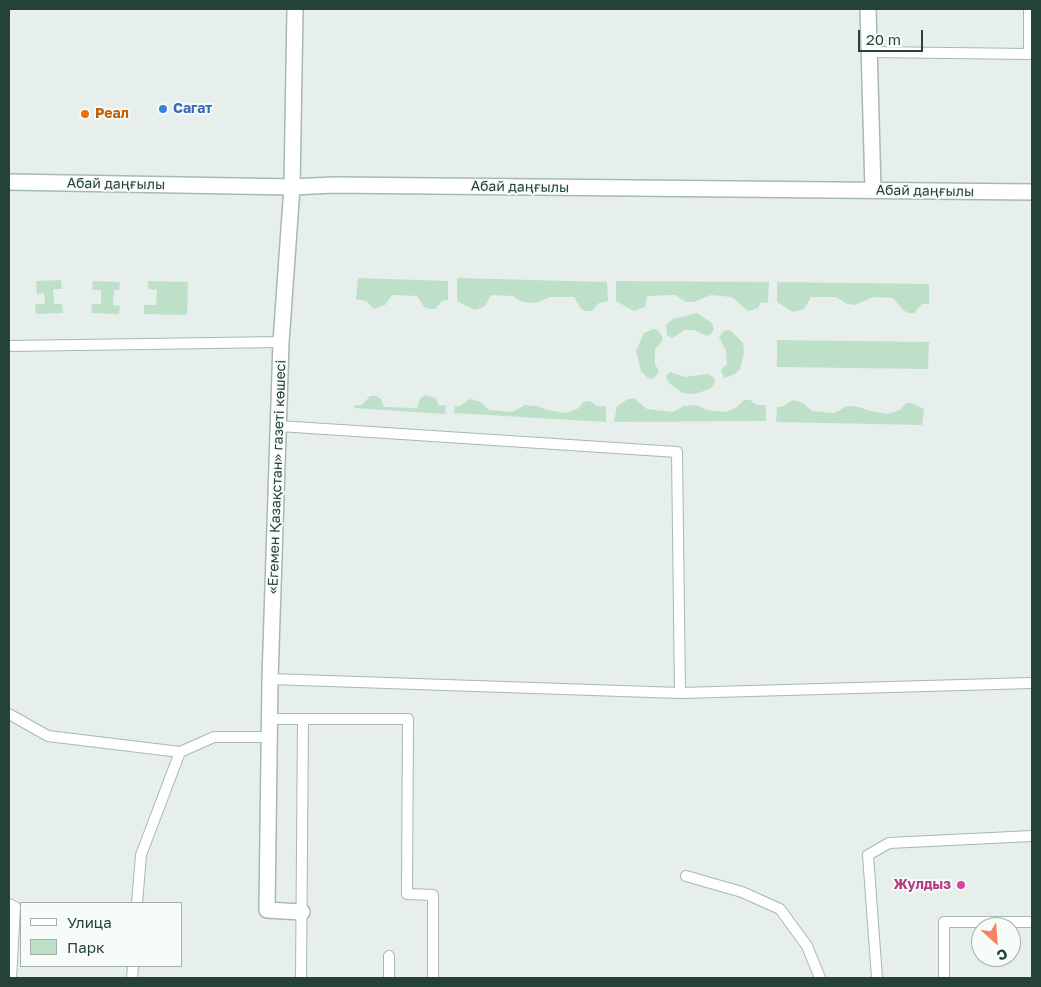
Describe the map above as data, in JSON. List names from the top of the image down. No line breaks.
{"streets":{"street":["Абай даңғылы","«Егемен Қазақстан» газеті көшесі"]},"crossings":[["Абай даңғылы","«Егемен Қазақстан» газеті көшесі"]],"places":["Сагат","Реал","Жулдыз"],"legend":["Улица","Парк"],"scale_bar":"20 m","north":"bottom right"}
